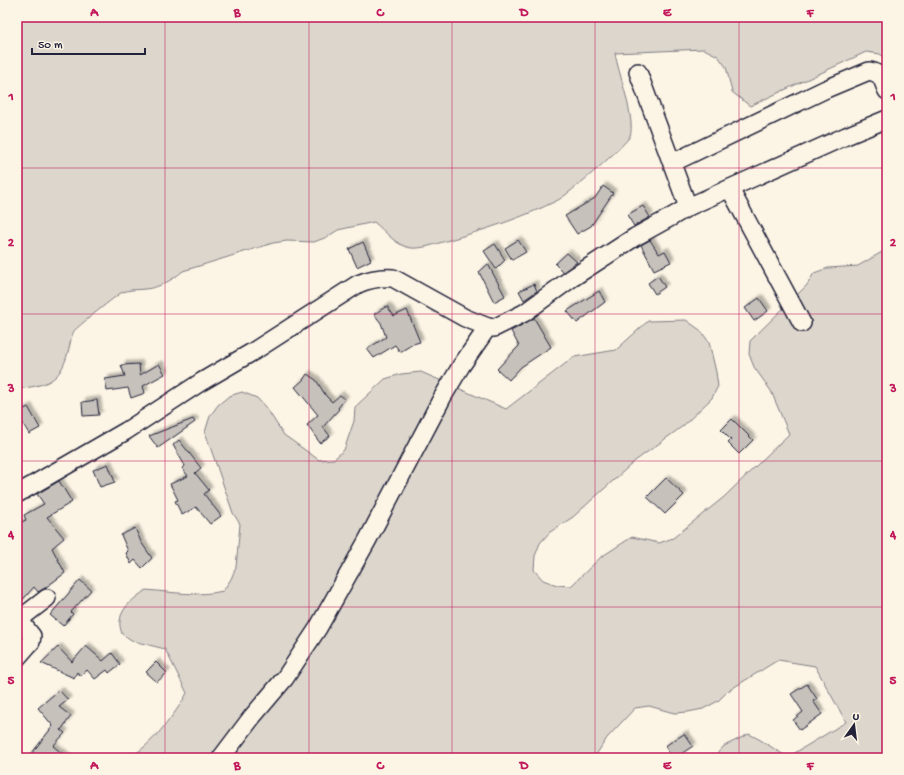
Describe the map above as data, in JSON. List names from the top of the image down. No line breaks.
{"scale_bar":"50 m","north":"top","grid":{"columns":["A","B","C","D","E","F"],"rows":["1","2","3","4","5"]}}
